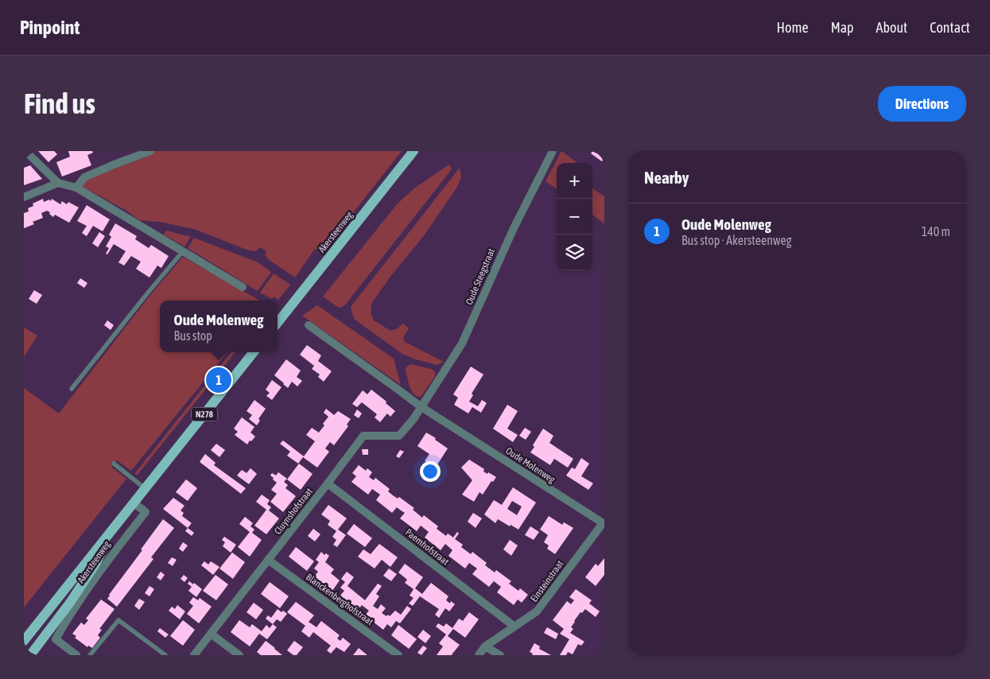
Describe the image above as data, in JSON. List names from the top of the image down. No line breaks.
{"streets":{"main road":["Akersteenweg","N278"],"street":["Oude Steegstraat","Oude Molenweg","Cluynshofstraat","Paemhofstraat","Einsteinstraat","Blanckenberghofstraat"]},"crossings":[["Oude Steegstraat","Oude Molenweg"],["Oude Steegstraat","Cluynshofstraat"],["Oude Molenweg","Cluynshofstraat"],["Oude Molenweg","Einsteinstraat"],["Cluynshofstraat","Paemhofstraat"],["Cluynshofstraat","Blanckenberghofstraat"],["Paemhofstraat","Einsteinstraat"]],"page":{"header":"Pinpoint","nav":["Home","Map","About","Contact"],"buttons":"Directions","title":"Find us","heading":"Nearby","map_buttons":["+","−"],"list":[{"mark":"1","name":"Oude Molenweg","note":"Bus stop · Akersteenweg","value":"140 m"}],"popup":["Oude Molenweg","Bus stop"],"pins":"1"}}
